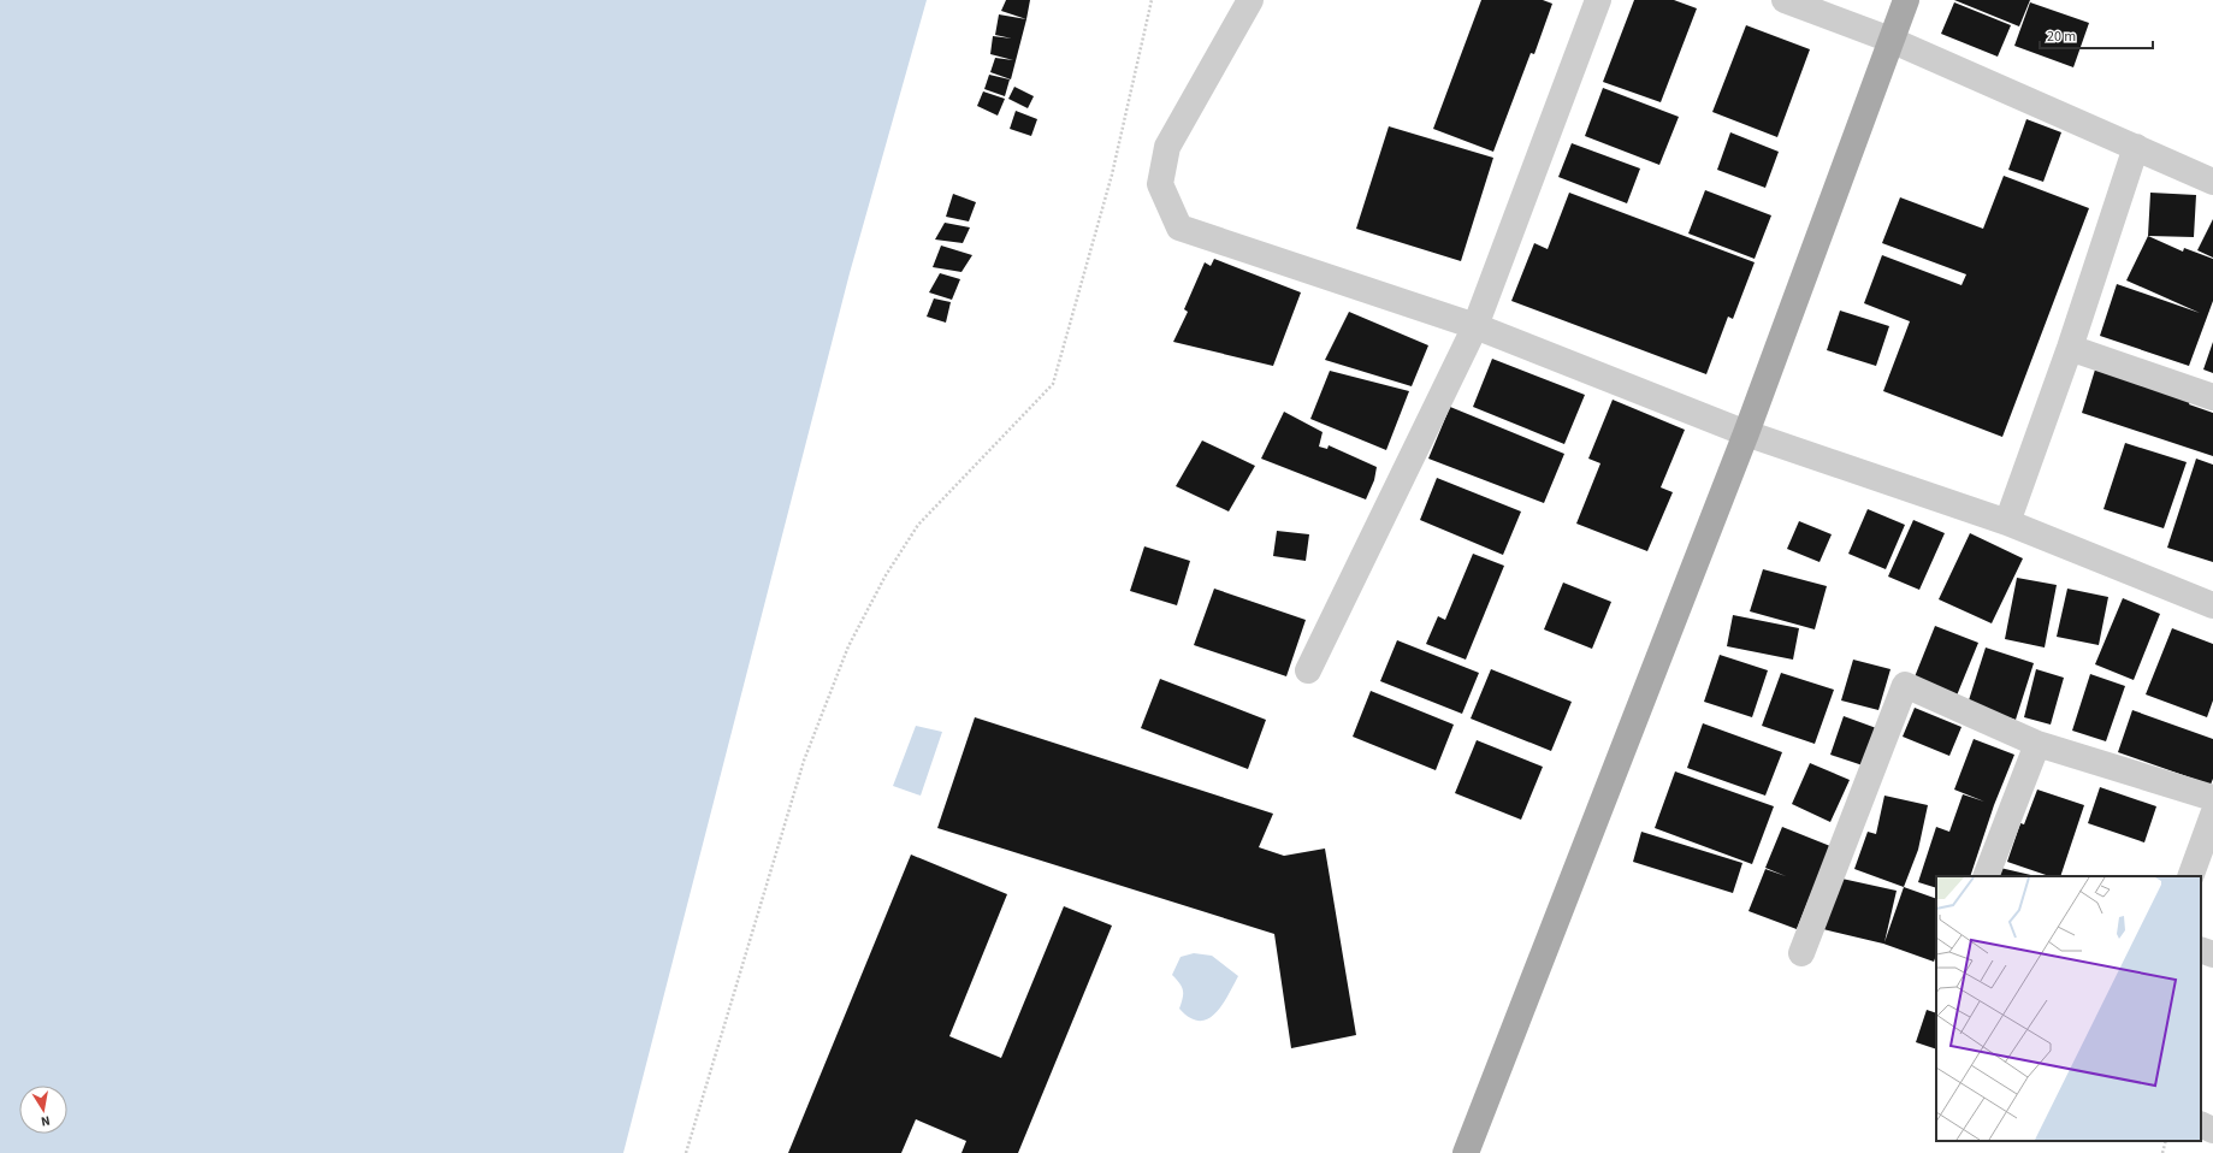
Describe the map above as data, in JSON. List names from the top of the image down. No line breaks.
{"scale_bar":"20 m","north":"bottom"}
